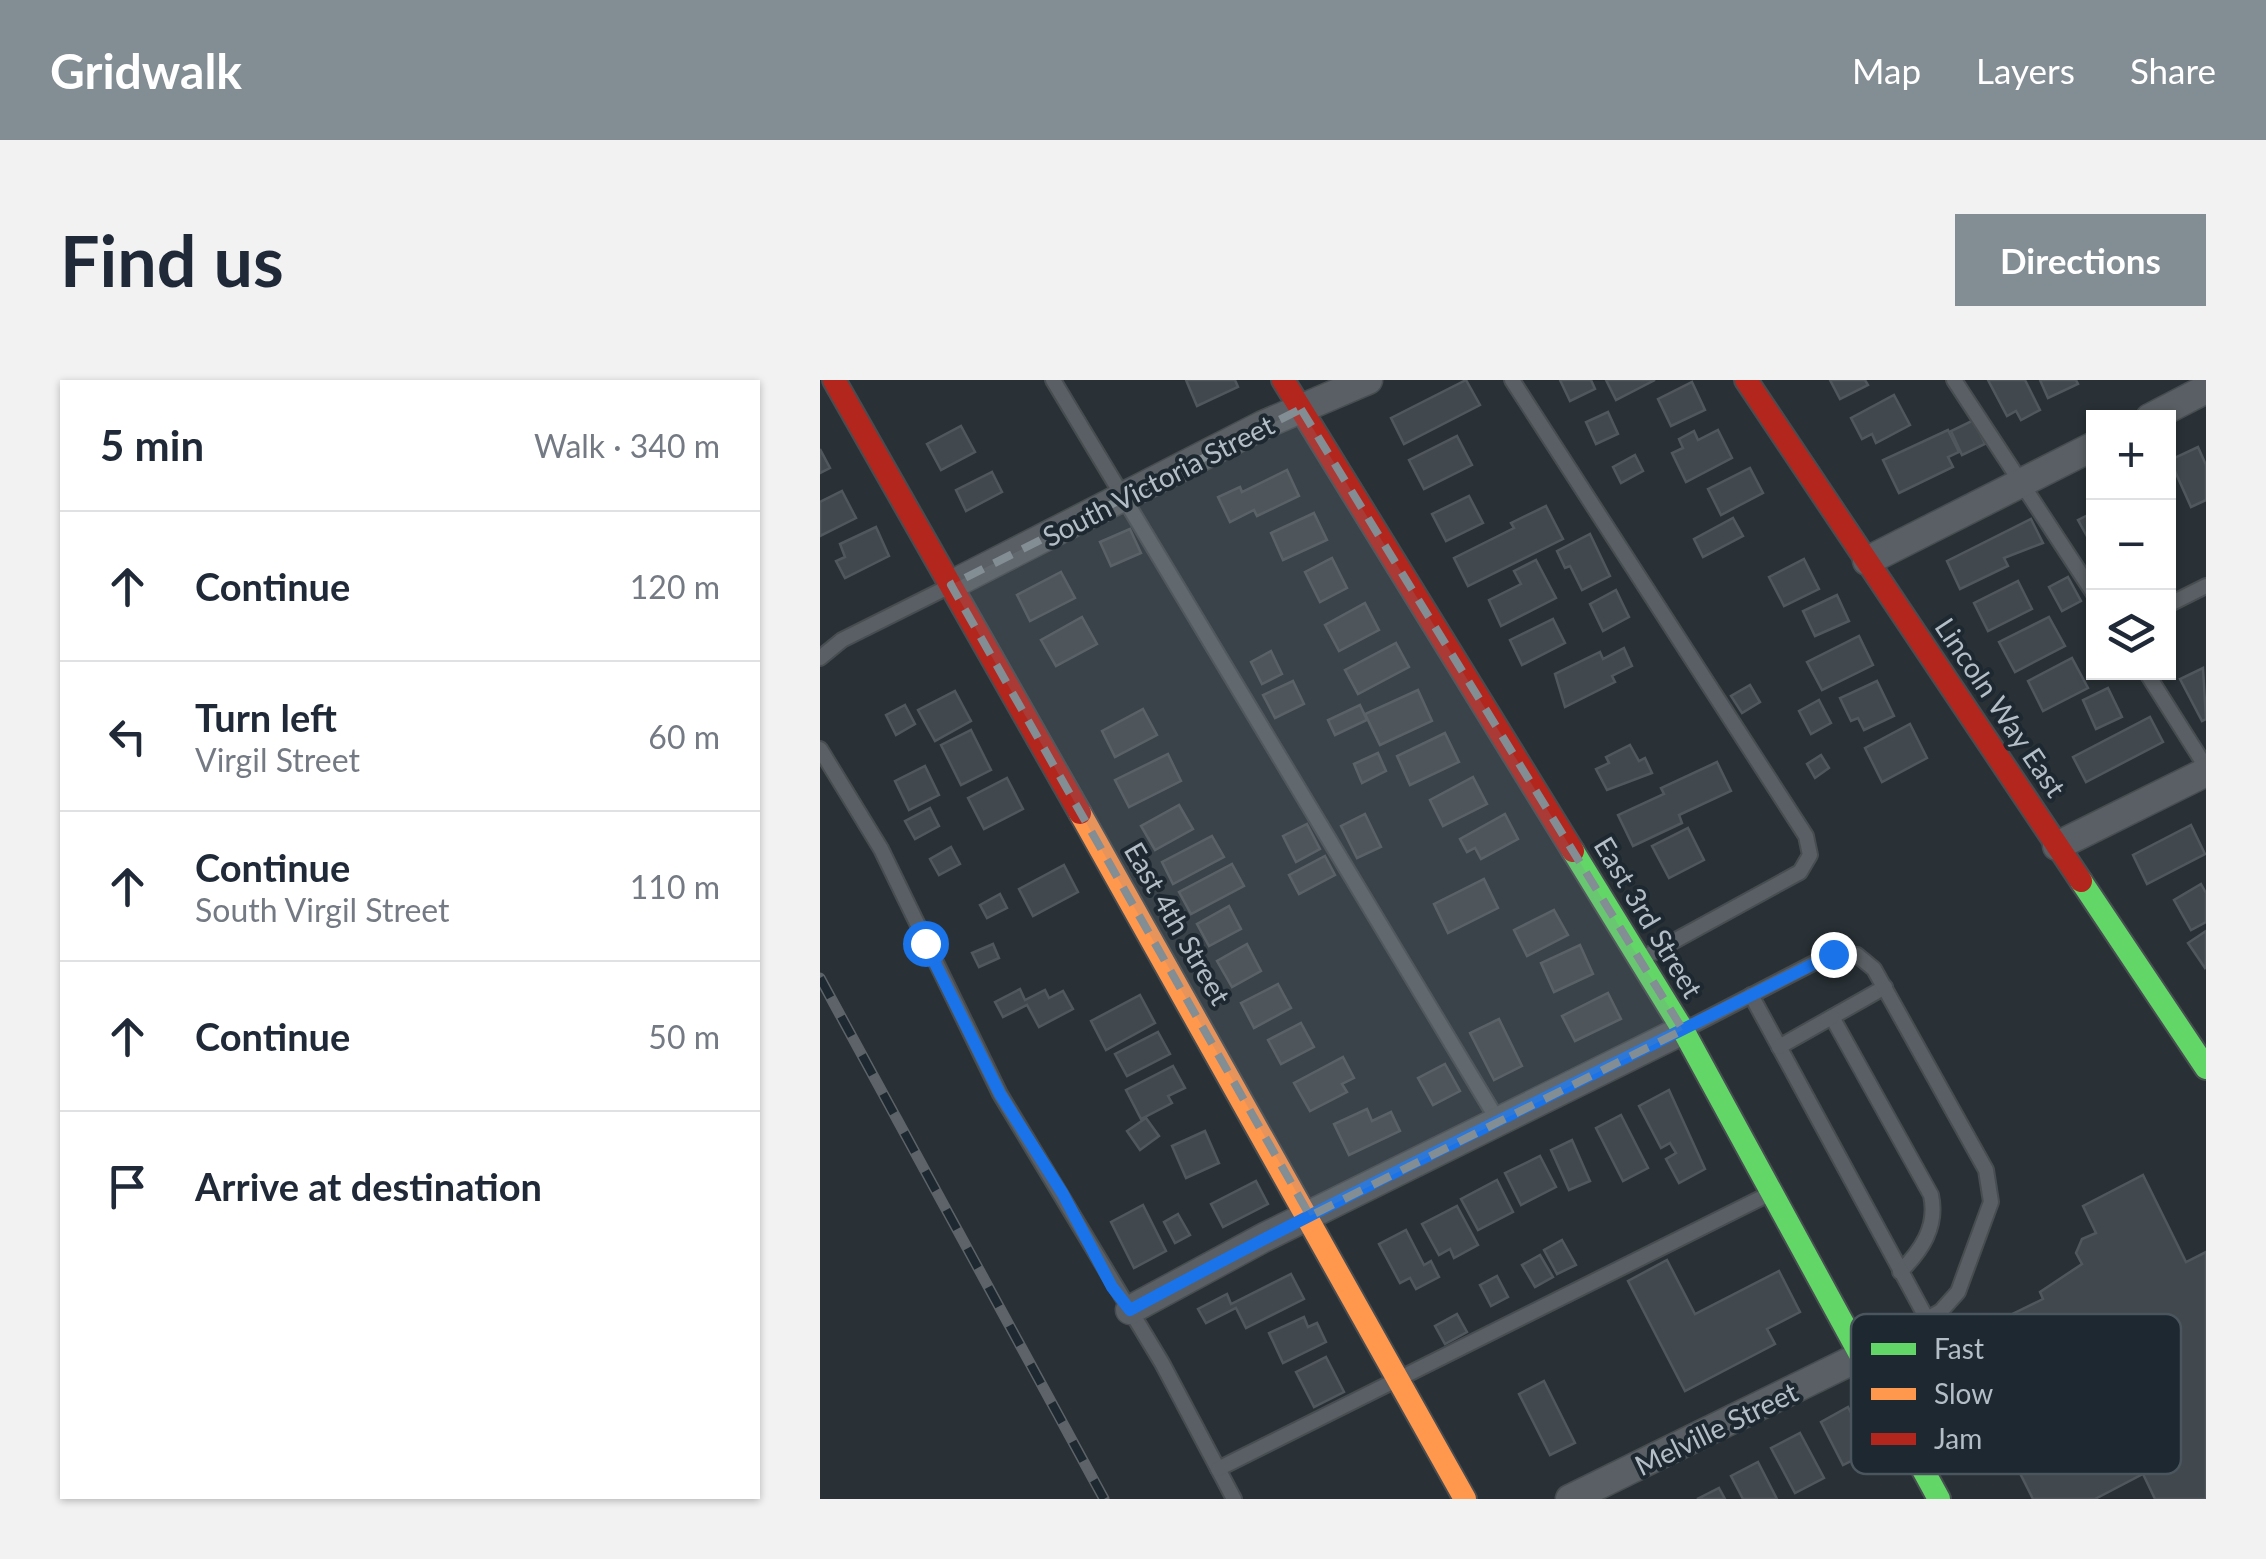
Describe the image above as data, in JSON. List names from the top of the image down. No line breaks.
{"streets":{"street":["South Victoria Street","Lincoln Way East","East 3rd Street","East 4th Street","Melville Street"]},"crossings":[["South Victoria Street","East 3rd Street"],["South Victoria Street","East 4th Street"]],"legend":["Fast","Slow","Jam"],"page":{"header":"Gridwalk","nav":["Map","Layers","Share"],"buttons":"Directions","title":"Find us","heading":["5 min","Walk · 340 m"],"map_buttons":["+","−"],"list":[["Continue","120 m"],["Turn left","Virgil Street","60 m"],["Continue","South Virgil Street","110 m"],["Continue","50 m"],"Arrive at destination"]}}
